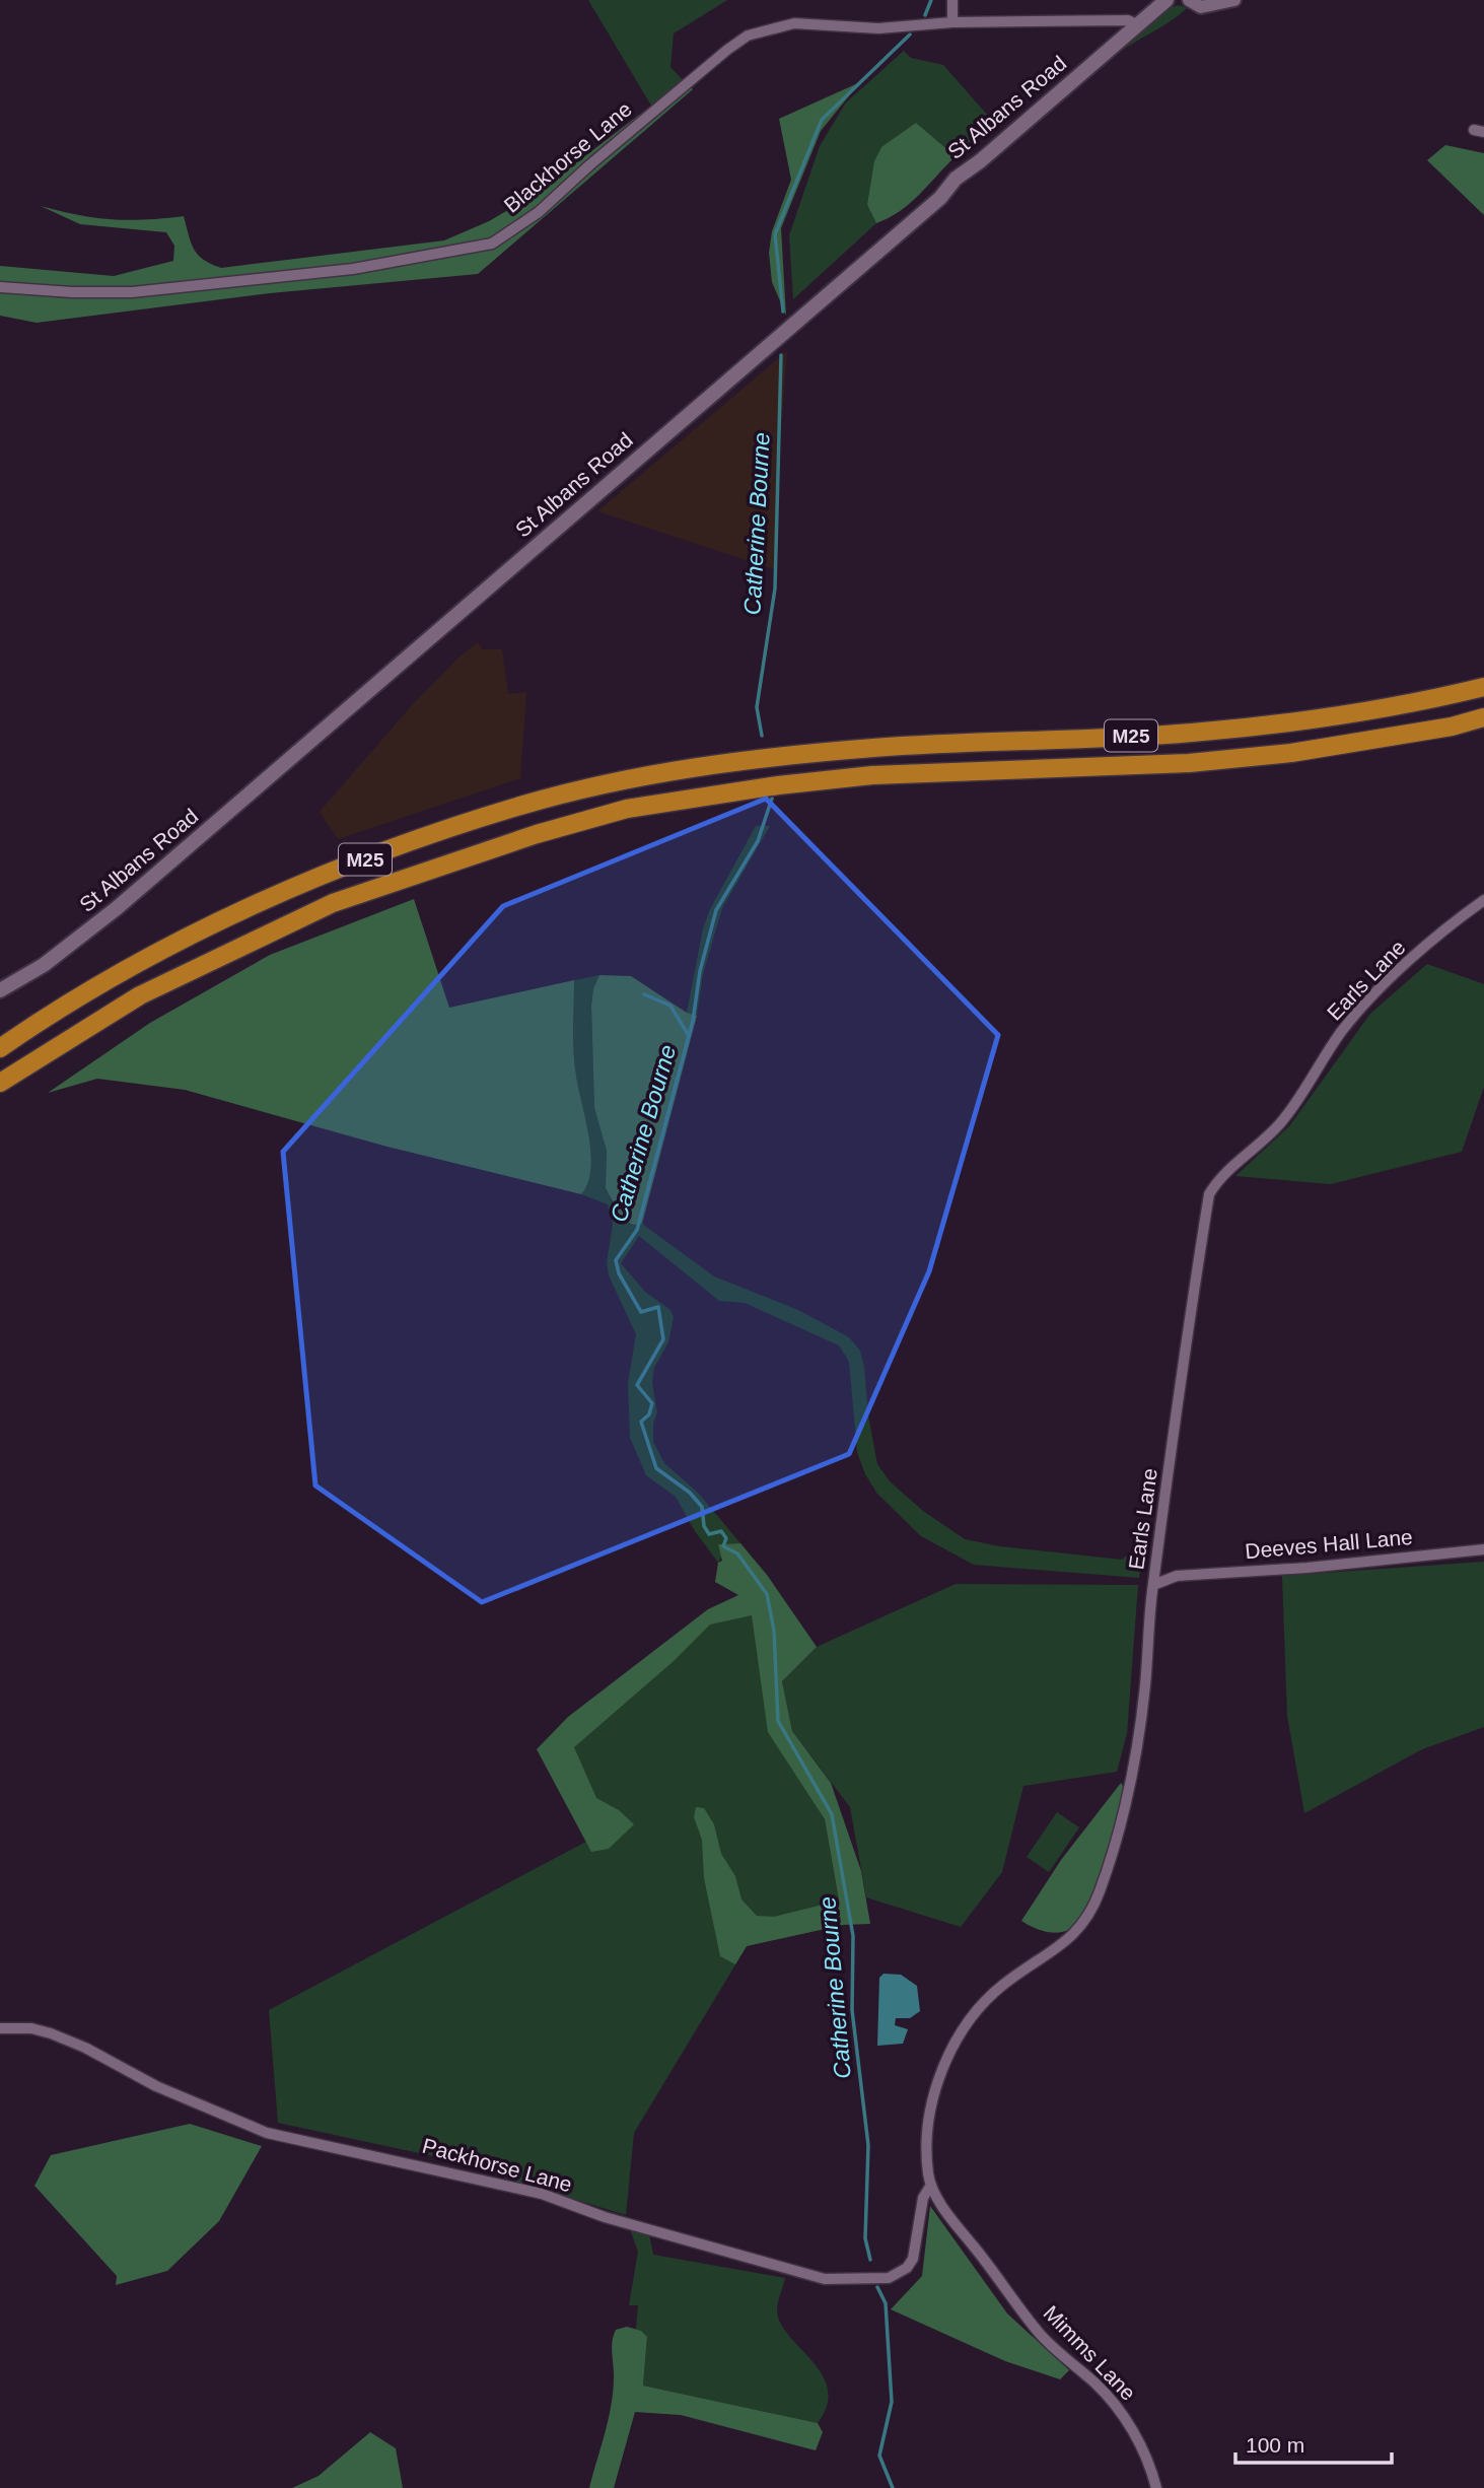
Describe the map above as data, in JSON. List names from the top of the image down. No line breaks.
{"streets":{"highway":["M25"],"main road":["St Albans Road"],"street":["Blackhorse Lane","Earls Lane","Deeves Hall Lane","Packhorse Lane","Mimms Lane"]},"crossings":[["St Albans Road","Blackhorse Lane"],["Earls Lane","Deeves Hall Lane"],["Earls Lane","Packhorse Lane"],["Earls Lane","Mimms Lane"],["Packhorse Lane","Mimms Lane"]],"water":["Catherine Bourne"],"scale_bar":"100 m"}
